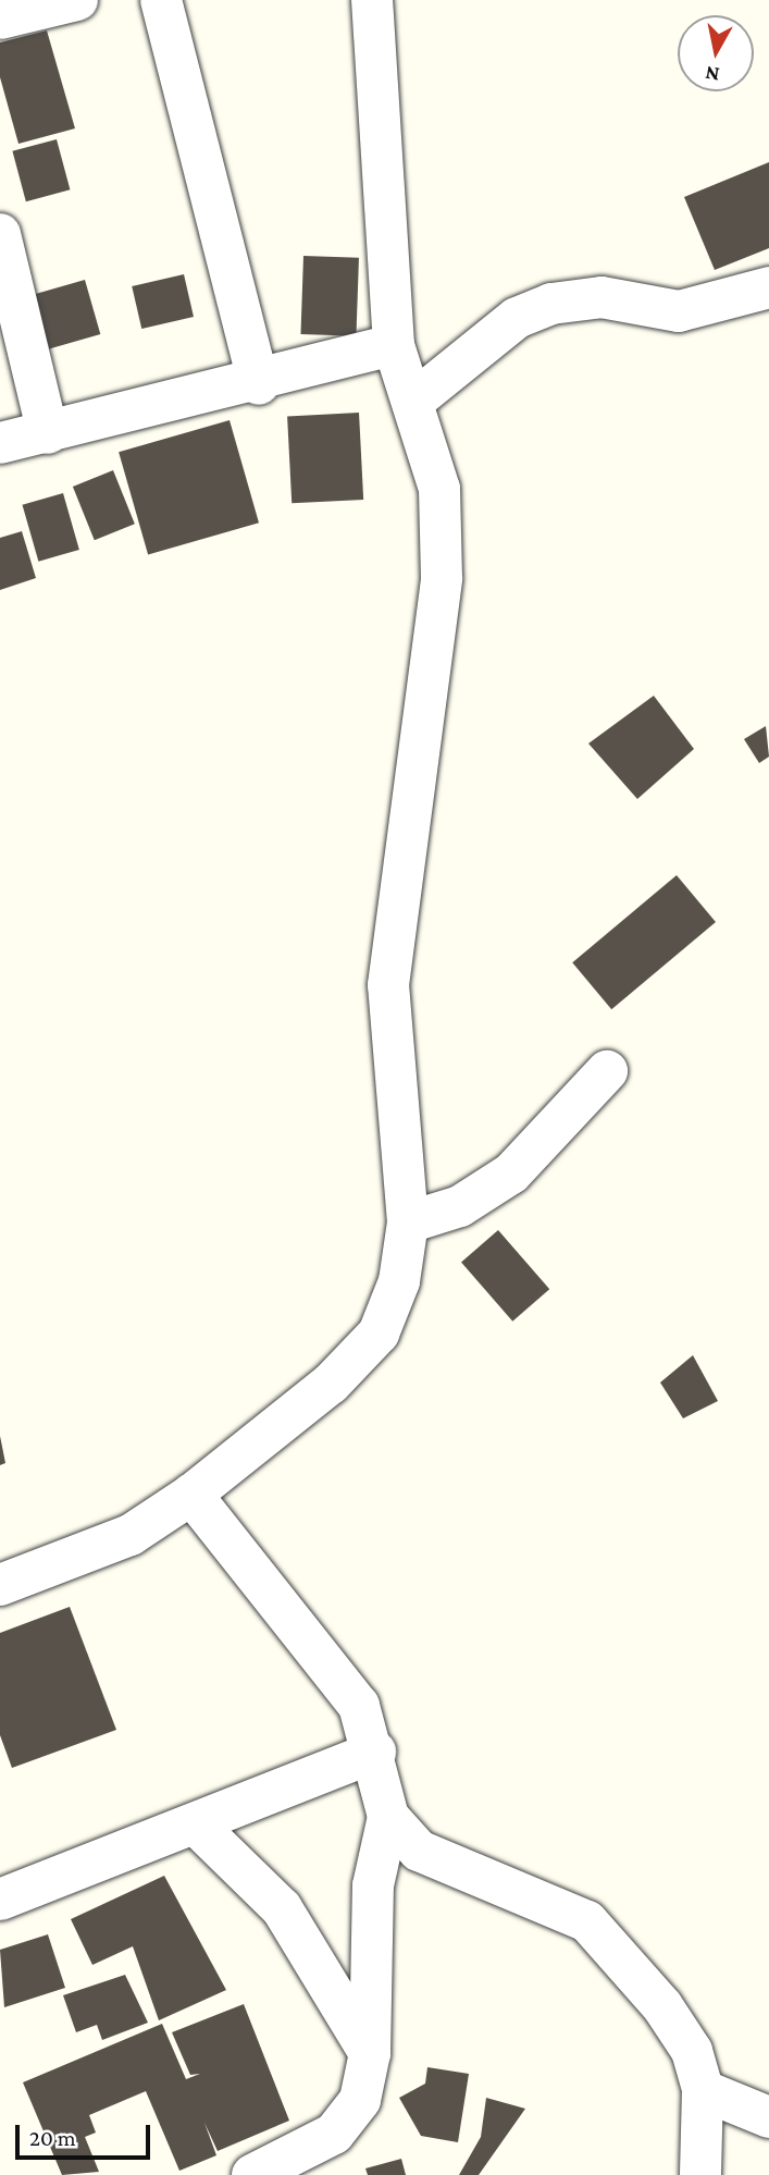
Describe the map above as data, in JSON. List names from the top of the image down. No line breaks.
{"scale_bar":"20 m","north":"bottom"}
